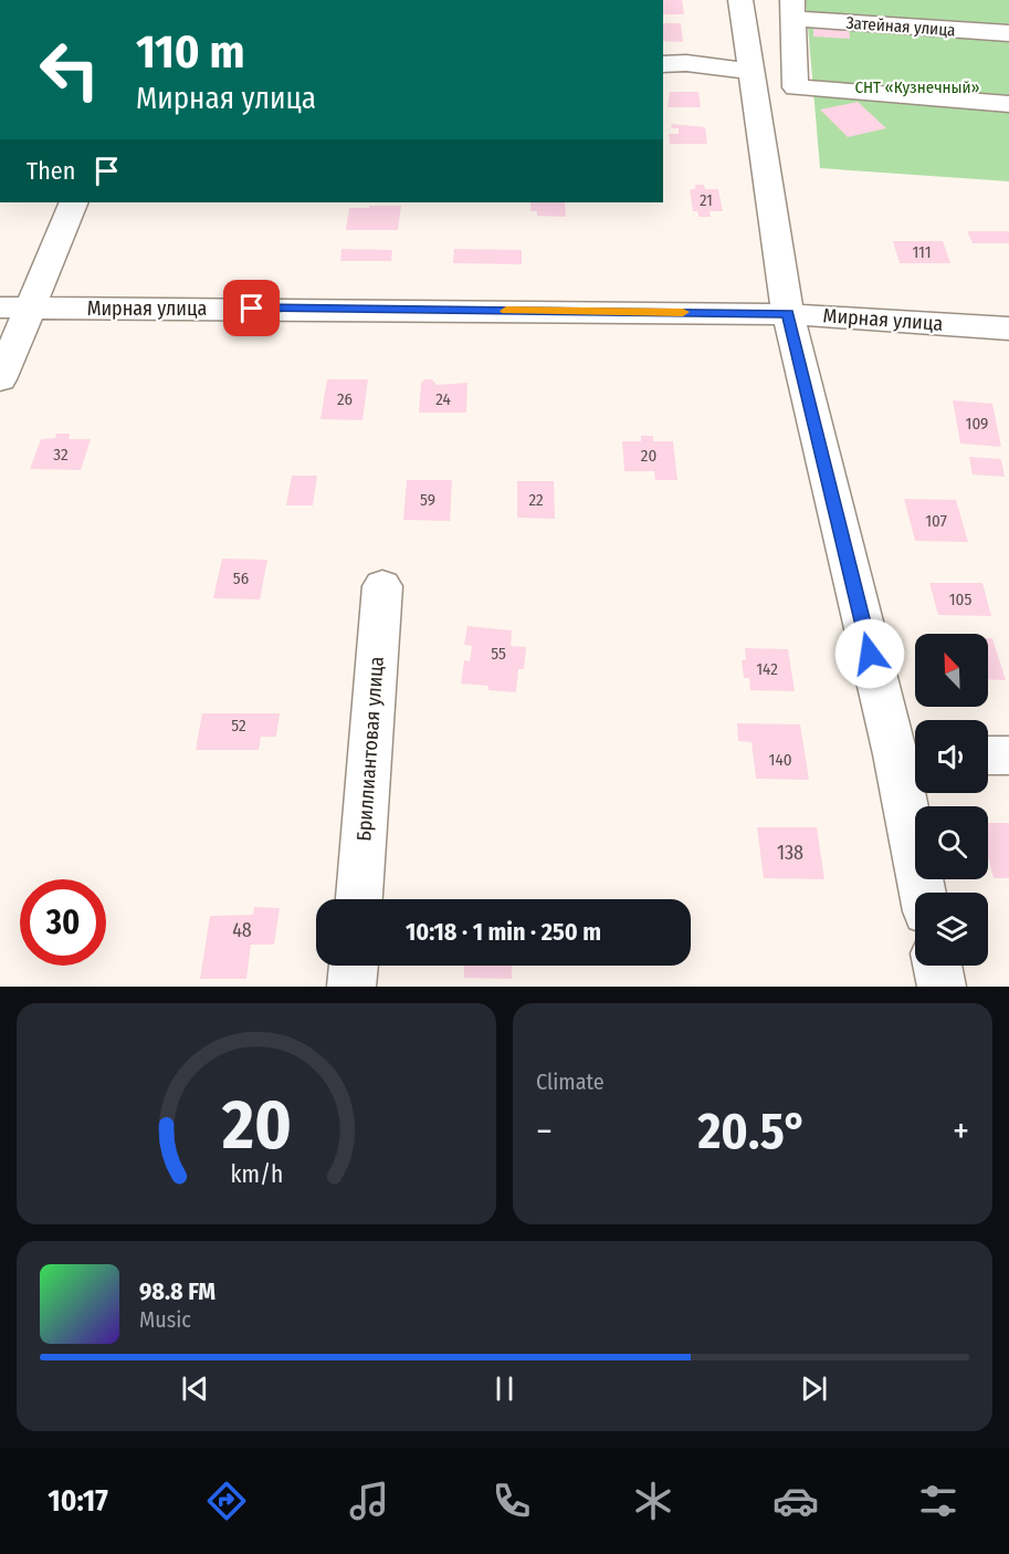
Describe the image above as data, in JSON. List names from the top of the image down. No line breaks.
{"streets":{"street":["Затейная улица","Мирная улица","Бриллиантовая улица"]},"parks":["СНТ «Кузнечный»"],"house_numbers":["21","111","26","24","109","32","20","59","22","107","56","105","55","142","52","140","138","48"],"north":"top left","page":{"turn":["110 m","Мирная улица"],"then":"Then","limit":"30","trip":"10:18 · 1 min · 250 m","tile":"Climate","heat":["−","20.5°","+"],"song":["98.8 FM","Music"],"tabs":"10:17","gauge":["20","km/h"]}}
